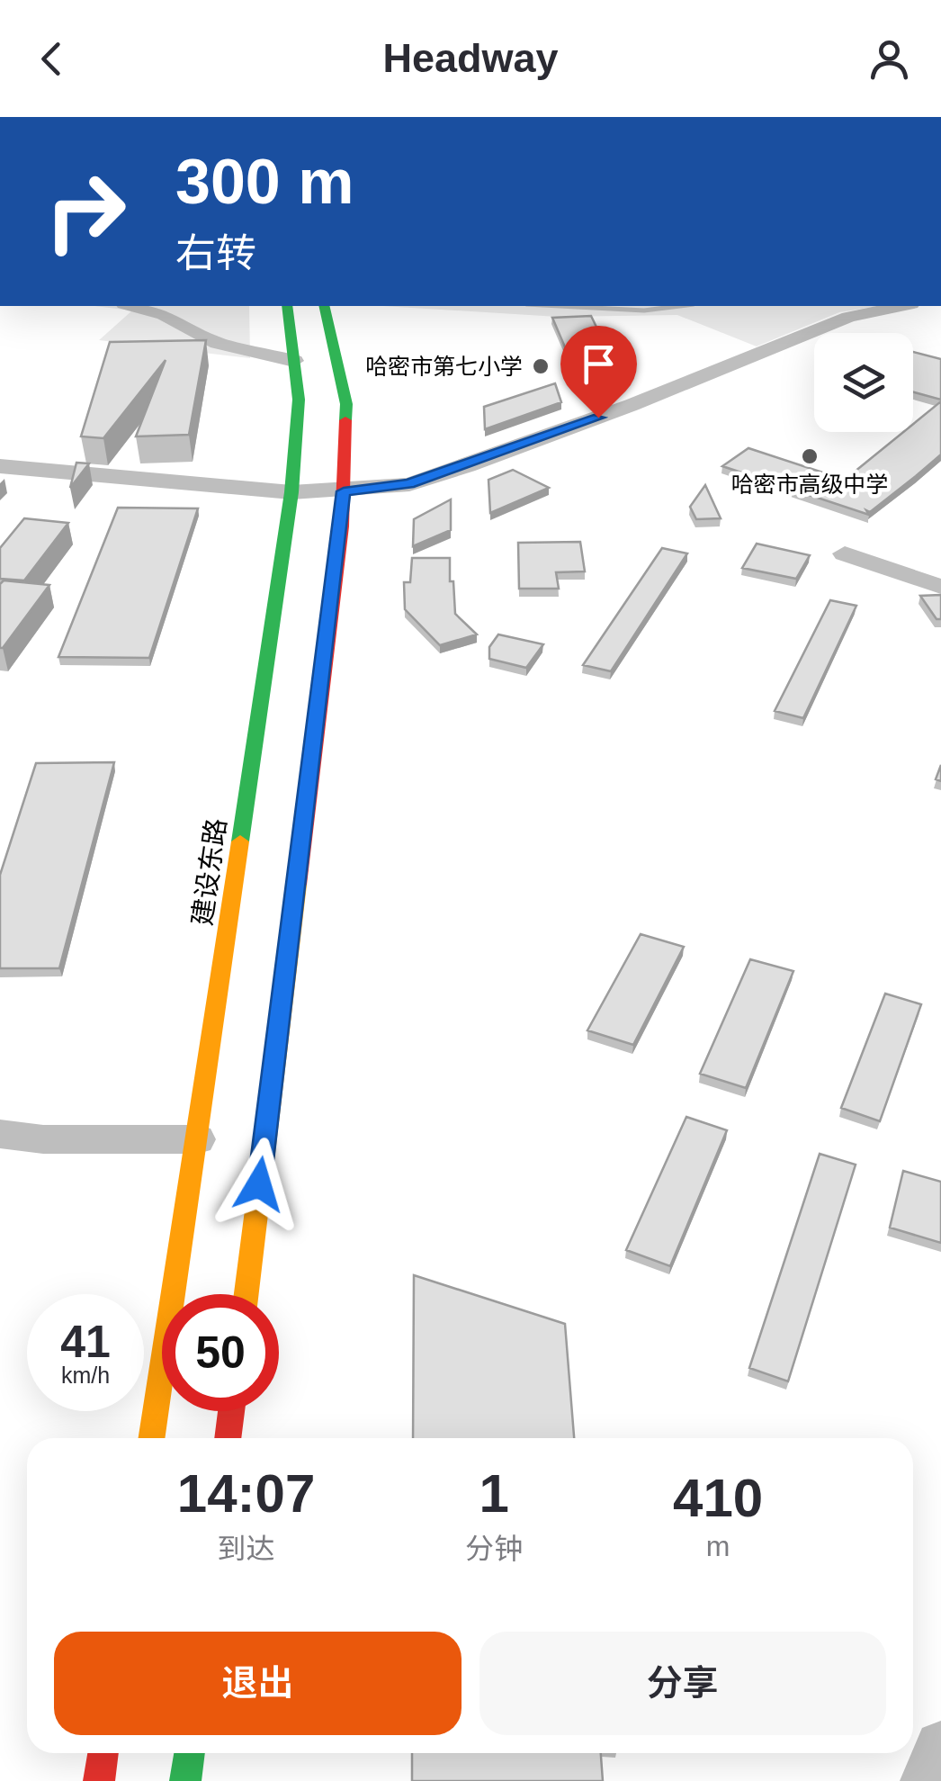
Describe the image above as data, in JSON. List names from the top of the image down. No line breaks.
{"streets":{"main road":["建设东路"]},"places":["哈密市第七小学","哈密市高级中学"],"page":{"header":"Headway","turn":["300 m","右转"],"speed":"41 km/h","limit":"50","eta":["14:07","到达","1","分钟","410","m"],"buttons":["退出","分享"]}}
